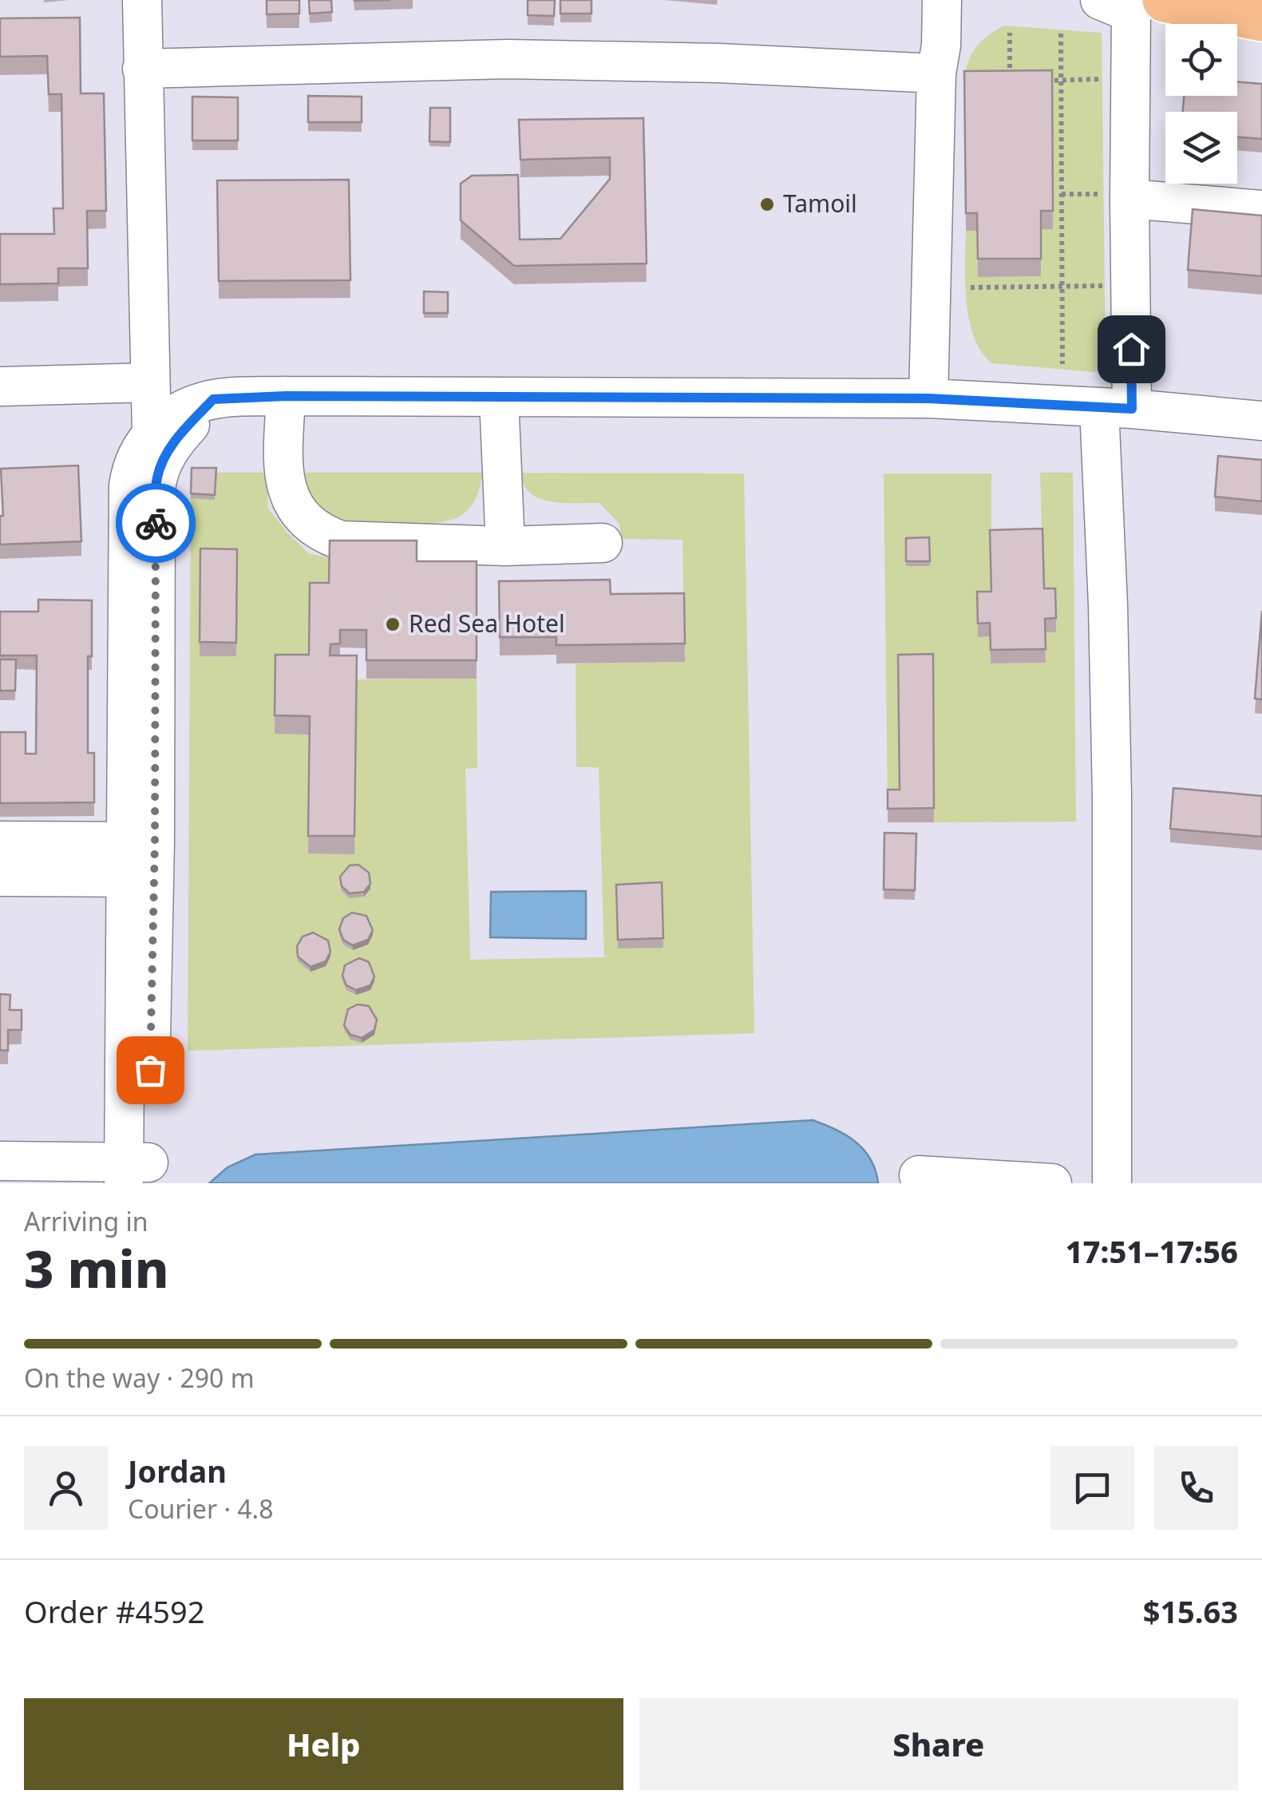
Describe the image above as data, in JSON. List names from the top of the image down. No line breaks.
{"places":["Tamoil","Red Sea Hotel"],"page":{"heading":["3 min","Arriving in","17:51–17:56"],"panel":["Jordan","Courier · 4.8","Order #4592","$15.63"],"bar":"On the way · 290 m","buttons":["Help","Share"]}}
